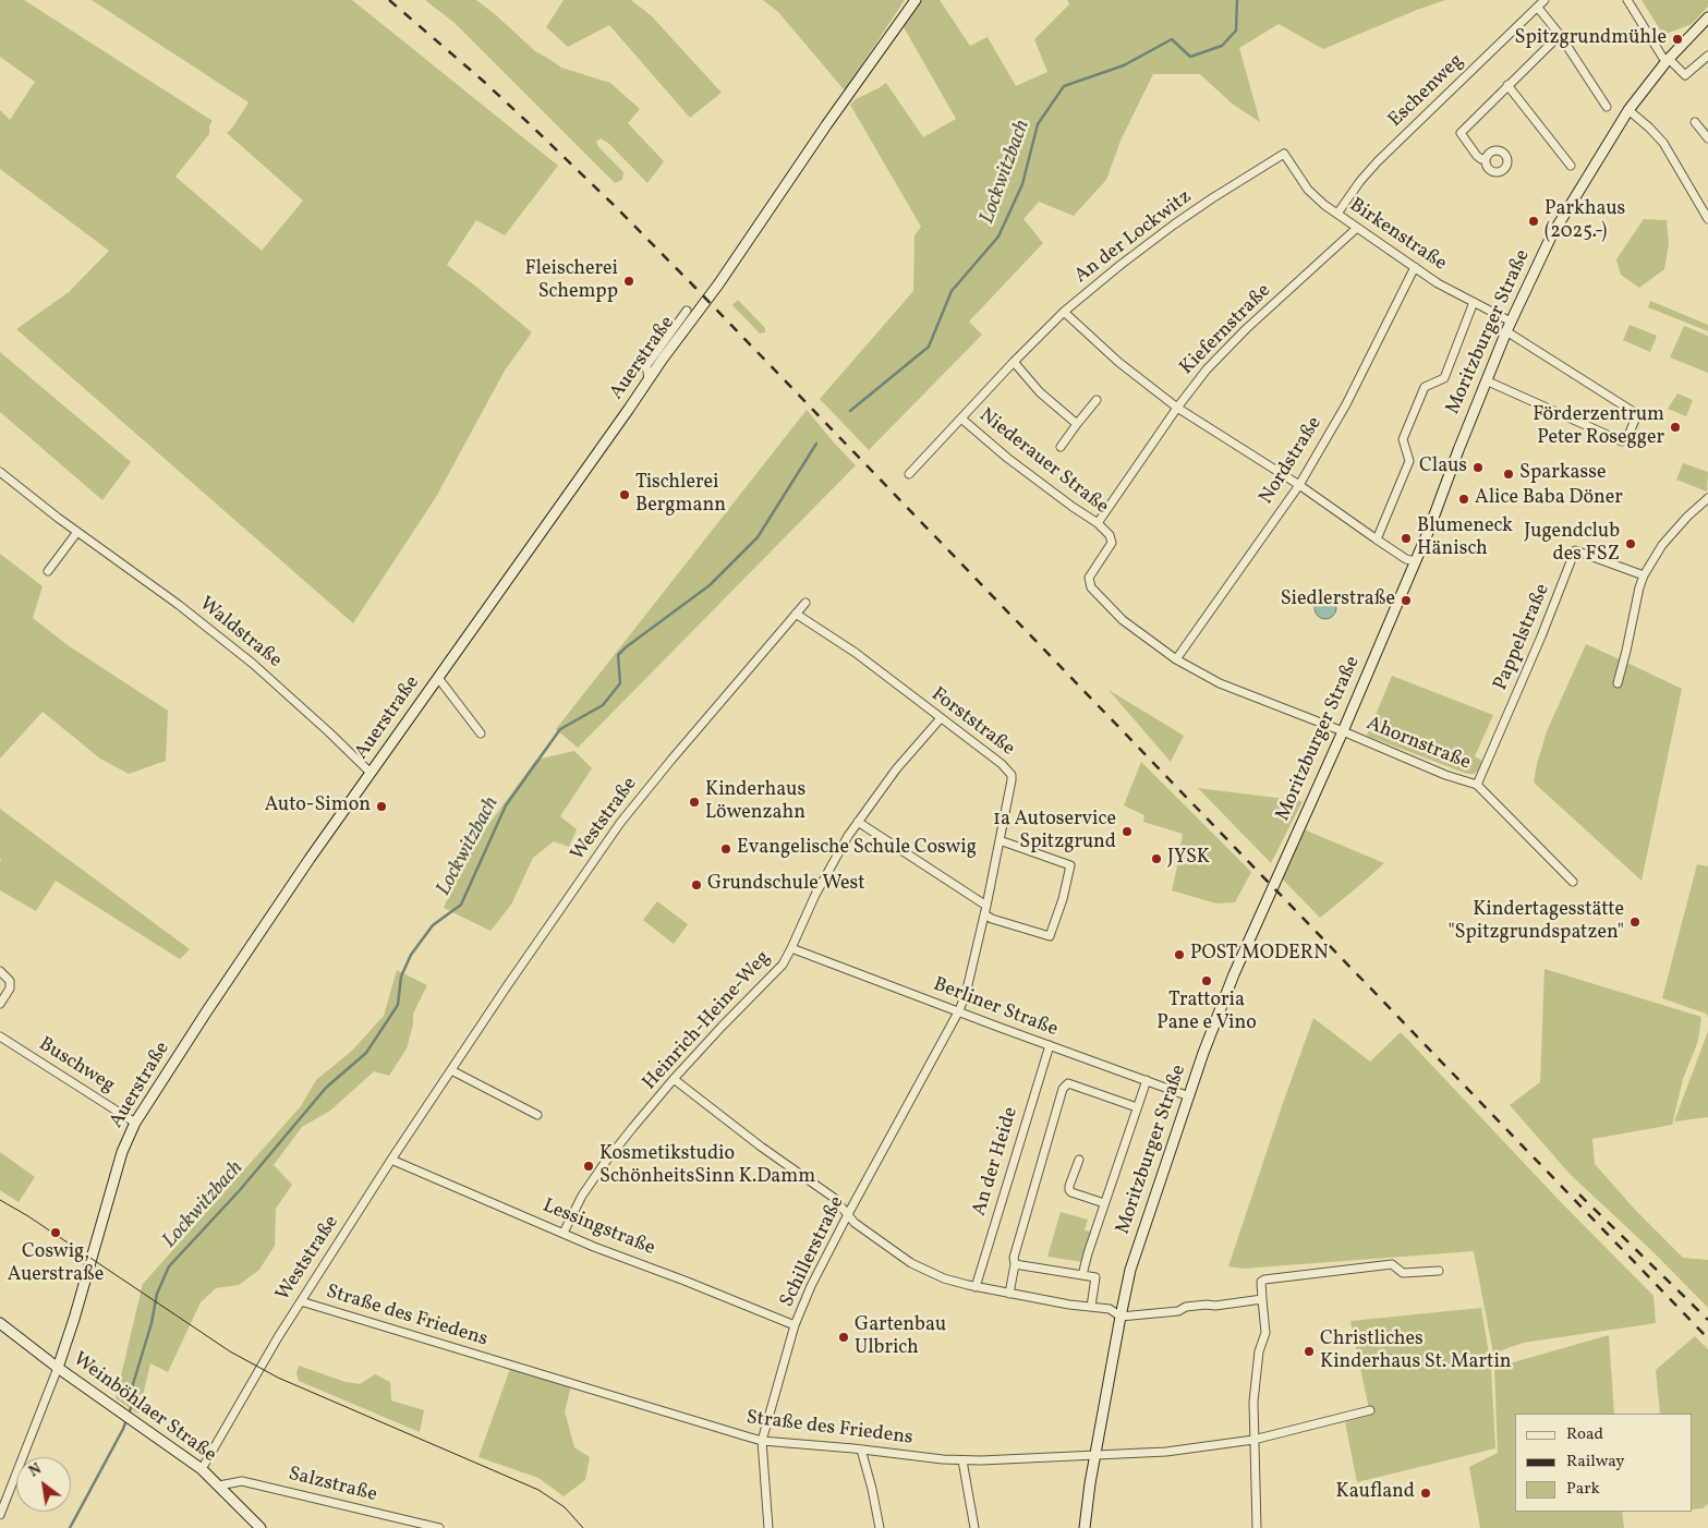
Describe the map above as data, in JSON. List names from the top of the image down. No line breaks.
{"streets":{"street":["Eschenweg","Birkenstraße","An der Lockwitz","Kiefernstraße","Moritzburger Straße","Auerstraße","Nordstraße","Niederauer Straße","Waldstraße","Pappelstraße","Forststraße","Ahornstraße","Weststraße","Berliner Straße","Heinrich-Heine-Weg","Buschweg","An der Heide","Lessingstraße","Schillerstraße","Straße des Friedens","Weinböhlaer Straße","Salzstraße"]},"crossings":[["Eschenweg","Birkenstraße"],["Birkenstraße","An der Lockwitz"],["Birkenstraße","Kiefernstraße"],["Birkenstraße","Moritzburger Straße"],["Birkenstraße","Nordstraße"],["An der Lockwitz","Niederauer Straße"],["Kiefernstraße","Niederauer Straße"],["Moritzburger Straße","Niederauer Straße"],["Moritzburger Straße","Ahornstraße"],["Moritzburger Straße","Berliner Straße"],["Moritzburger Straße","Straße des Friedens"],["Auerstraße","Waldstraße"],["Auerstraße","Buschweg"],["Auerstraße","Weinböhlaer Straße"],["Nordstraße","Niederauer Straße"],["Niederauer Straße","Ahornstraße"],["Pappelstraße","Ahornstraße"],["Forststraße","Weststraße"],["Forststraße","Berliner Straße"],["Forststraße","Heinrich-Heine-Weg"],["Forststraße","Schillerstraße"],["Weststraße","Lessingstraße"],["Weststraße","Straße des Friedens"],["Weststraße","Weinböhlaer Straße"],["Berliner Straße","Heinrich-Heine-Weg"],["Berliner Straße","An der Heide"],["Berliner Straße","Schillerstraße"],["Heinrich-Heine-Weg","Lessingstraße"],["Lessingstraße","Schillerstraße"],["Schillerstraße","Straße des Friedens"],["Weinböhlaer Straße","Salzstraße"]],"water":["Lockwitzbach"],"places":["Spitzgrundmühle","Parkhaus (2025.-)","Fleischerei Schempp","Förderzentrum Peter Rosegger","Claus","Sparkasse","Tischlerei Bergmann","Alice Baba Döner","Blumeneck Hänisch","Jugendclub des FSZ","Siedlerstraße","Kinderhaus Löwenzahn","Auto-Simon","1a Autoservice Spitzgrund","Evangelische Schule Coswig","JYSK","Grundschule West","Kindertagesstätte \"Spitzgrundspatzen\"","POST MODERN","Trattoria Pane e Vino","Kosmetikstudio SchönheitsSinn K.Damm","Coswig, Auerstraße","Gartenbau Ulbrich","Christliches Kinderhaus St. Martin","Kaufland"],"legend":["Road","Railway","Park"],"north":"top left"}
